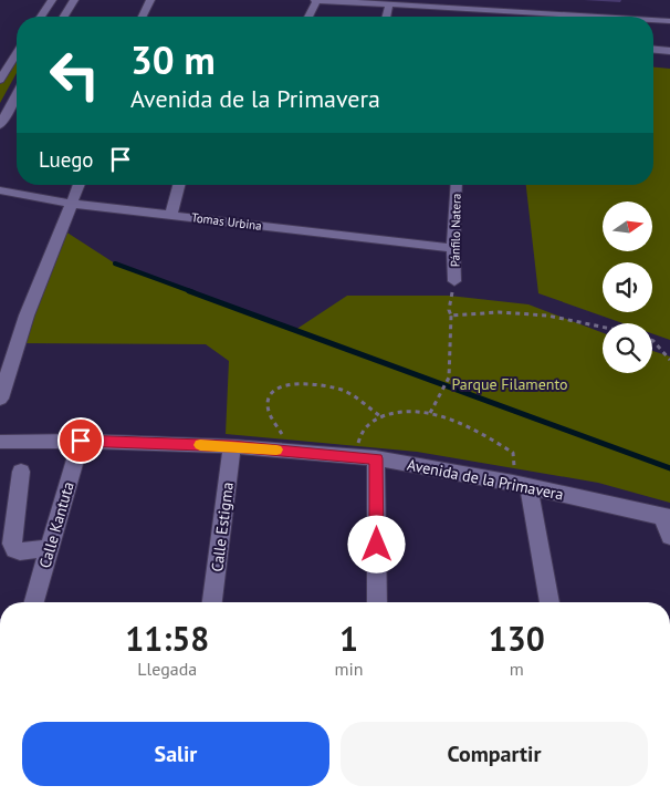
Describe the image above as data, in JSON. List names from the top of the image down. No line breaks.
{"streets":{"street":["Tomas Urbina","Pánfilo Natera","Avenida de la Primavera","Calle Kantuta","Calle Estigma"]},"crossings":[["Tomas Urbina","Pánfilo Natera"],["Avenida de la Primavera","Calle Kantuta"],["Avenida de la Primavera","Calle Estigma"]],"parks":["Parque Filamento"],"north":"right","page":{"turn":["30 m","Avenida de la Primavera"],"then":"Luego","eta":["11:58","Llegada","1","min","130","m"],"buttons":["Salir","Compartir"]}}
